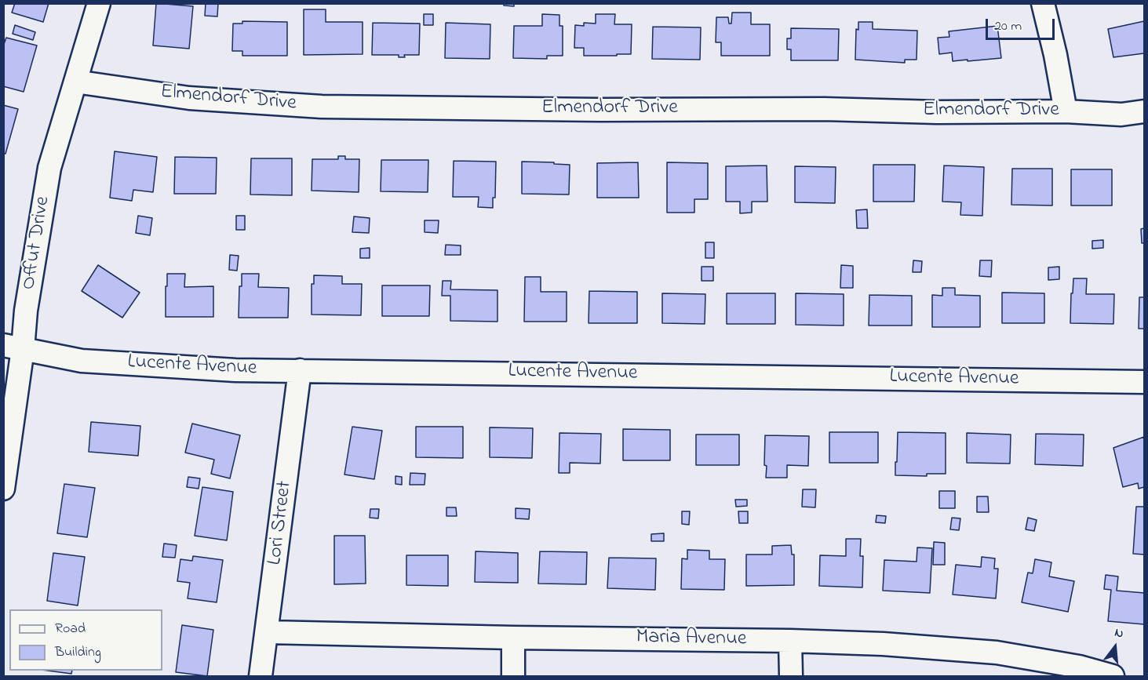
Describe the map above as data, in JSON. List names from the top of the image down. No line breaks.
{"streets":{"street":["Elmendorf Drive","Offut Drive","Lucente Avenue","Lori Street","Maria Avenue"]},"crossings":[["Elmendorf Drive","Offut Drive"],["Offut Drive","Lucente Avenue"],["Lucente Avenue","Lori Street"],["Lori Street","Maria Avenue"]],"legend":["Road","Building"],"scale_bar":"20 m","north":"top"}
